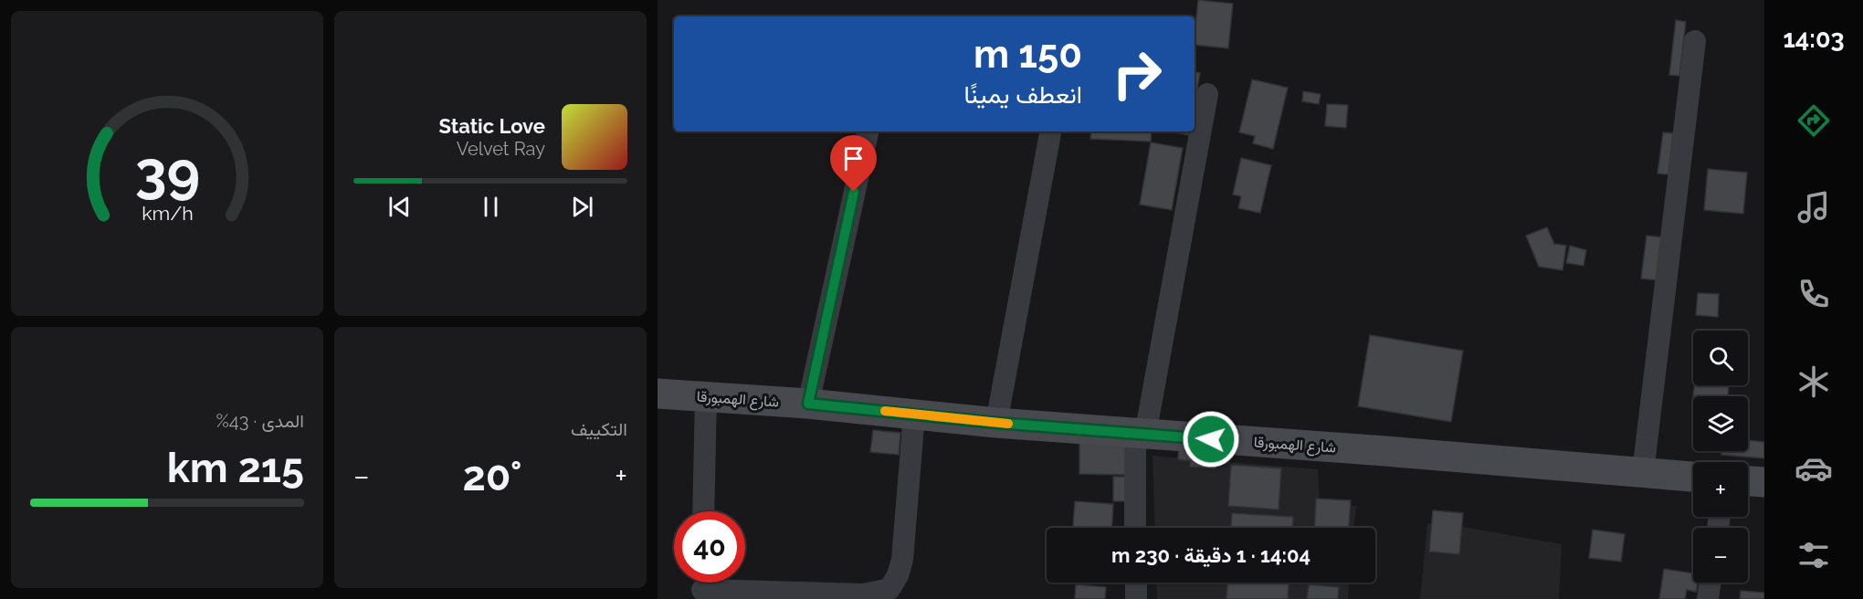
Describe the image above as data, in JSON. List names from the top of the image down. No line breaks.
{"streets":{"street":["شارع الهمبورقا"]},"page":{"tabs":"14:03","turn":["150 m","انعطف يمينًا"],"song":["Static Love","Velvet Ray"],"tile":["التكييف",["المدى · 43%","215 km"]],"map_buttons":["+","−"],"heat":["−","20°","+"],"limit":"40","trip":"14:04 · 1 دقيقة · 230 m","gauge":["39","km/h"]}}
